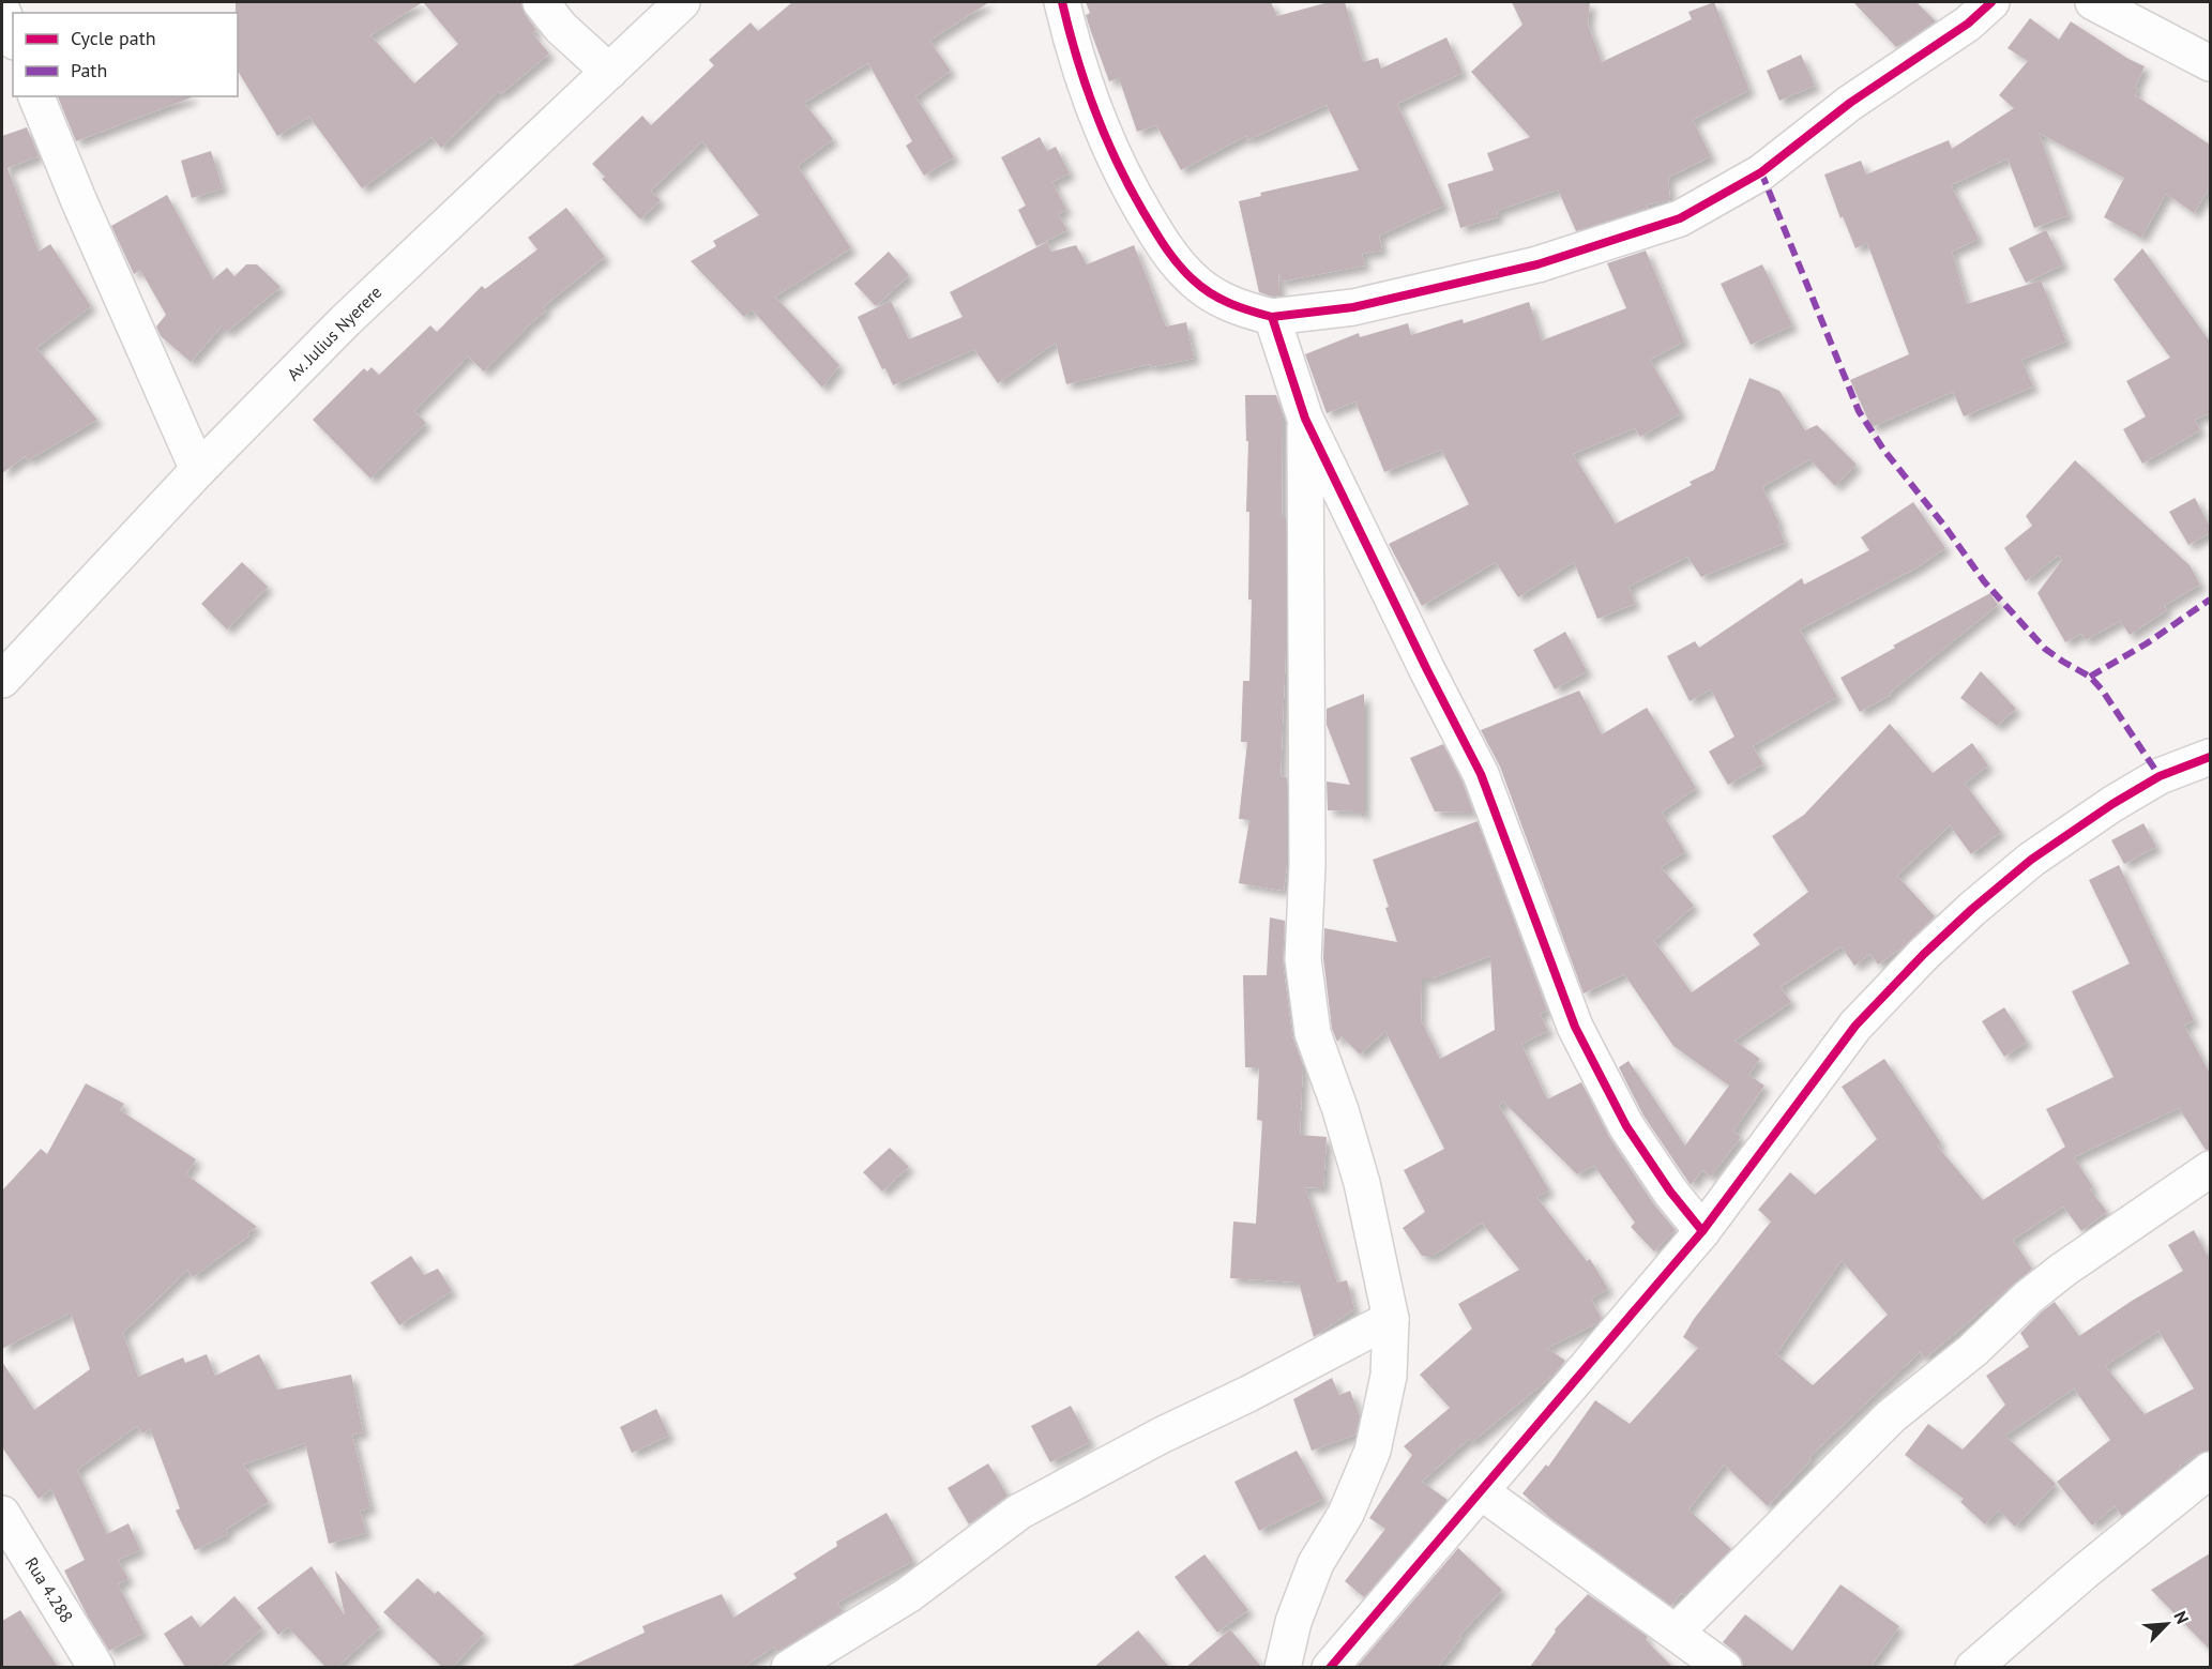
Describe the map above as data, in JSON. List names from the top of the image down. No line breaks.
{"streets":{"street":["Av. Julius Nyerere","Rua 4.288"]},"legend":["Cycle path","Path"],"north":"top right"}
